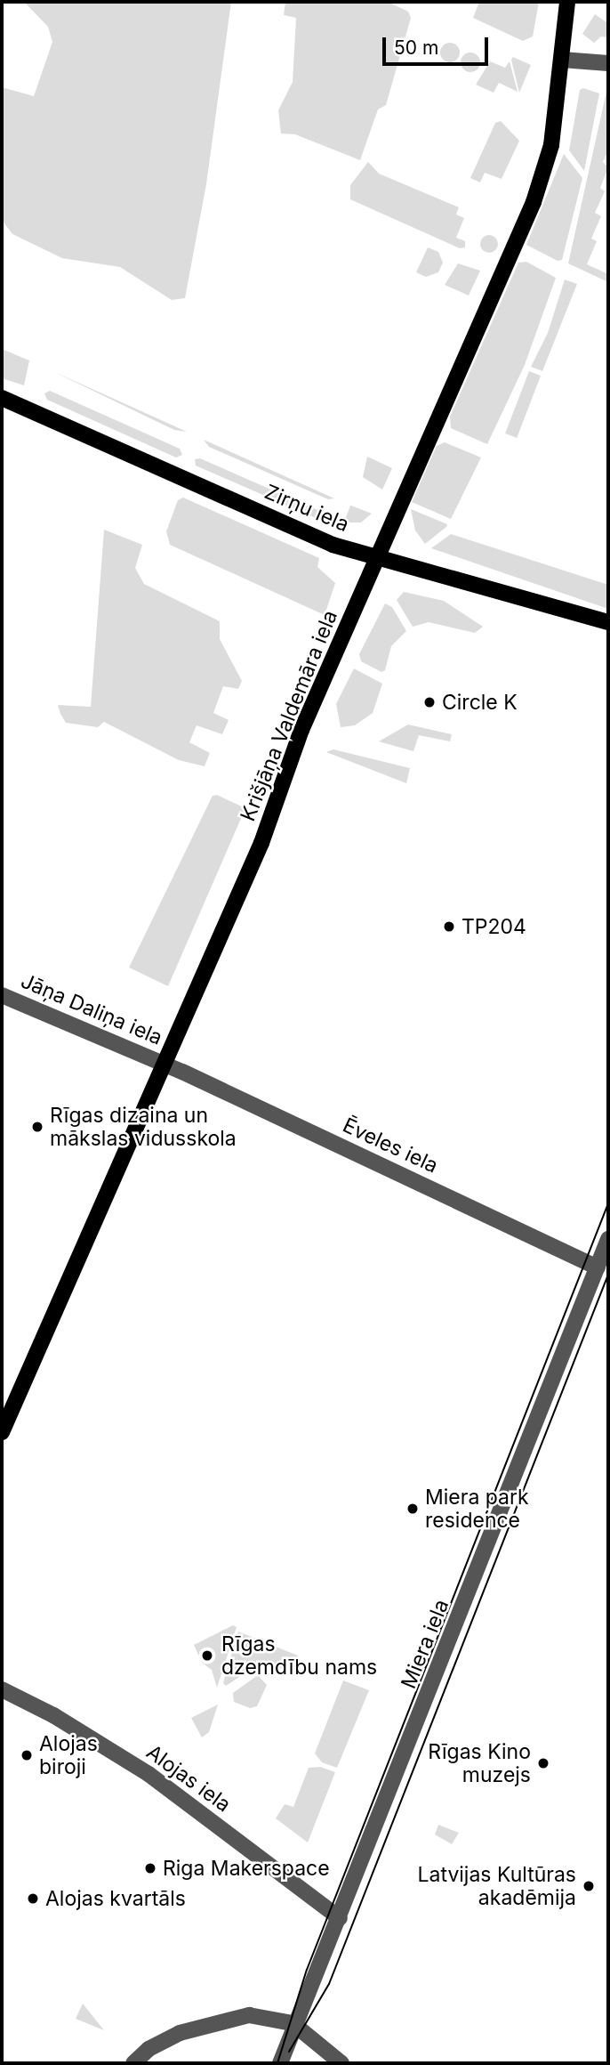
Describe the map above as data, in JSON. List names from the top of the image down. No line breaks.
{"streets":{"main road":["Zirņu iela","Krišjāņa Valdemāra iela"],"street":["Jāņa Daliņa iela","Ēveles iela","Miera iela","Alojas iela"]},"crossings":[["Zirņu iela","Krišjāņa Valdemāra iela"],["Krišjāņa Valdemāra iela","Jāņa Daliņa iela"],["Krišjāņa Valdemāra iela","Ēveles iela"],["Jāņa Daliņa iela","Ēveles iela"],["Ēveles iela","Miera iela"],["Miera iela","Alojas iela"]],"places":["Circle K","TP204","Rīgas dizaina un mākslas vidusskola","Miera park residence","Rīgas dzemdību nams","Alojas biroji","Rīgas Kino muzejs","Riga Makerspace","Latvijas Kultūras akadēmija","Alojas kvartāls"],"scale_bar":"50 m"}
